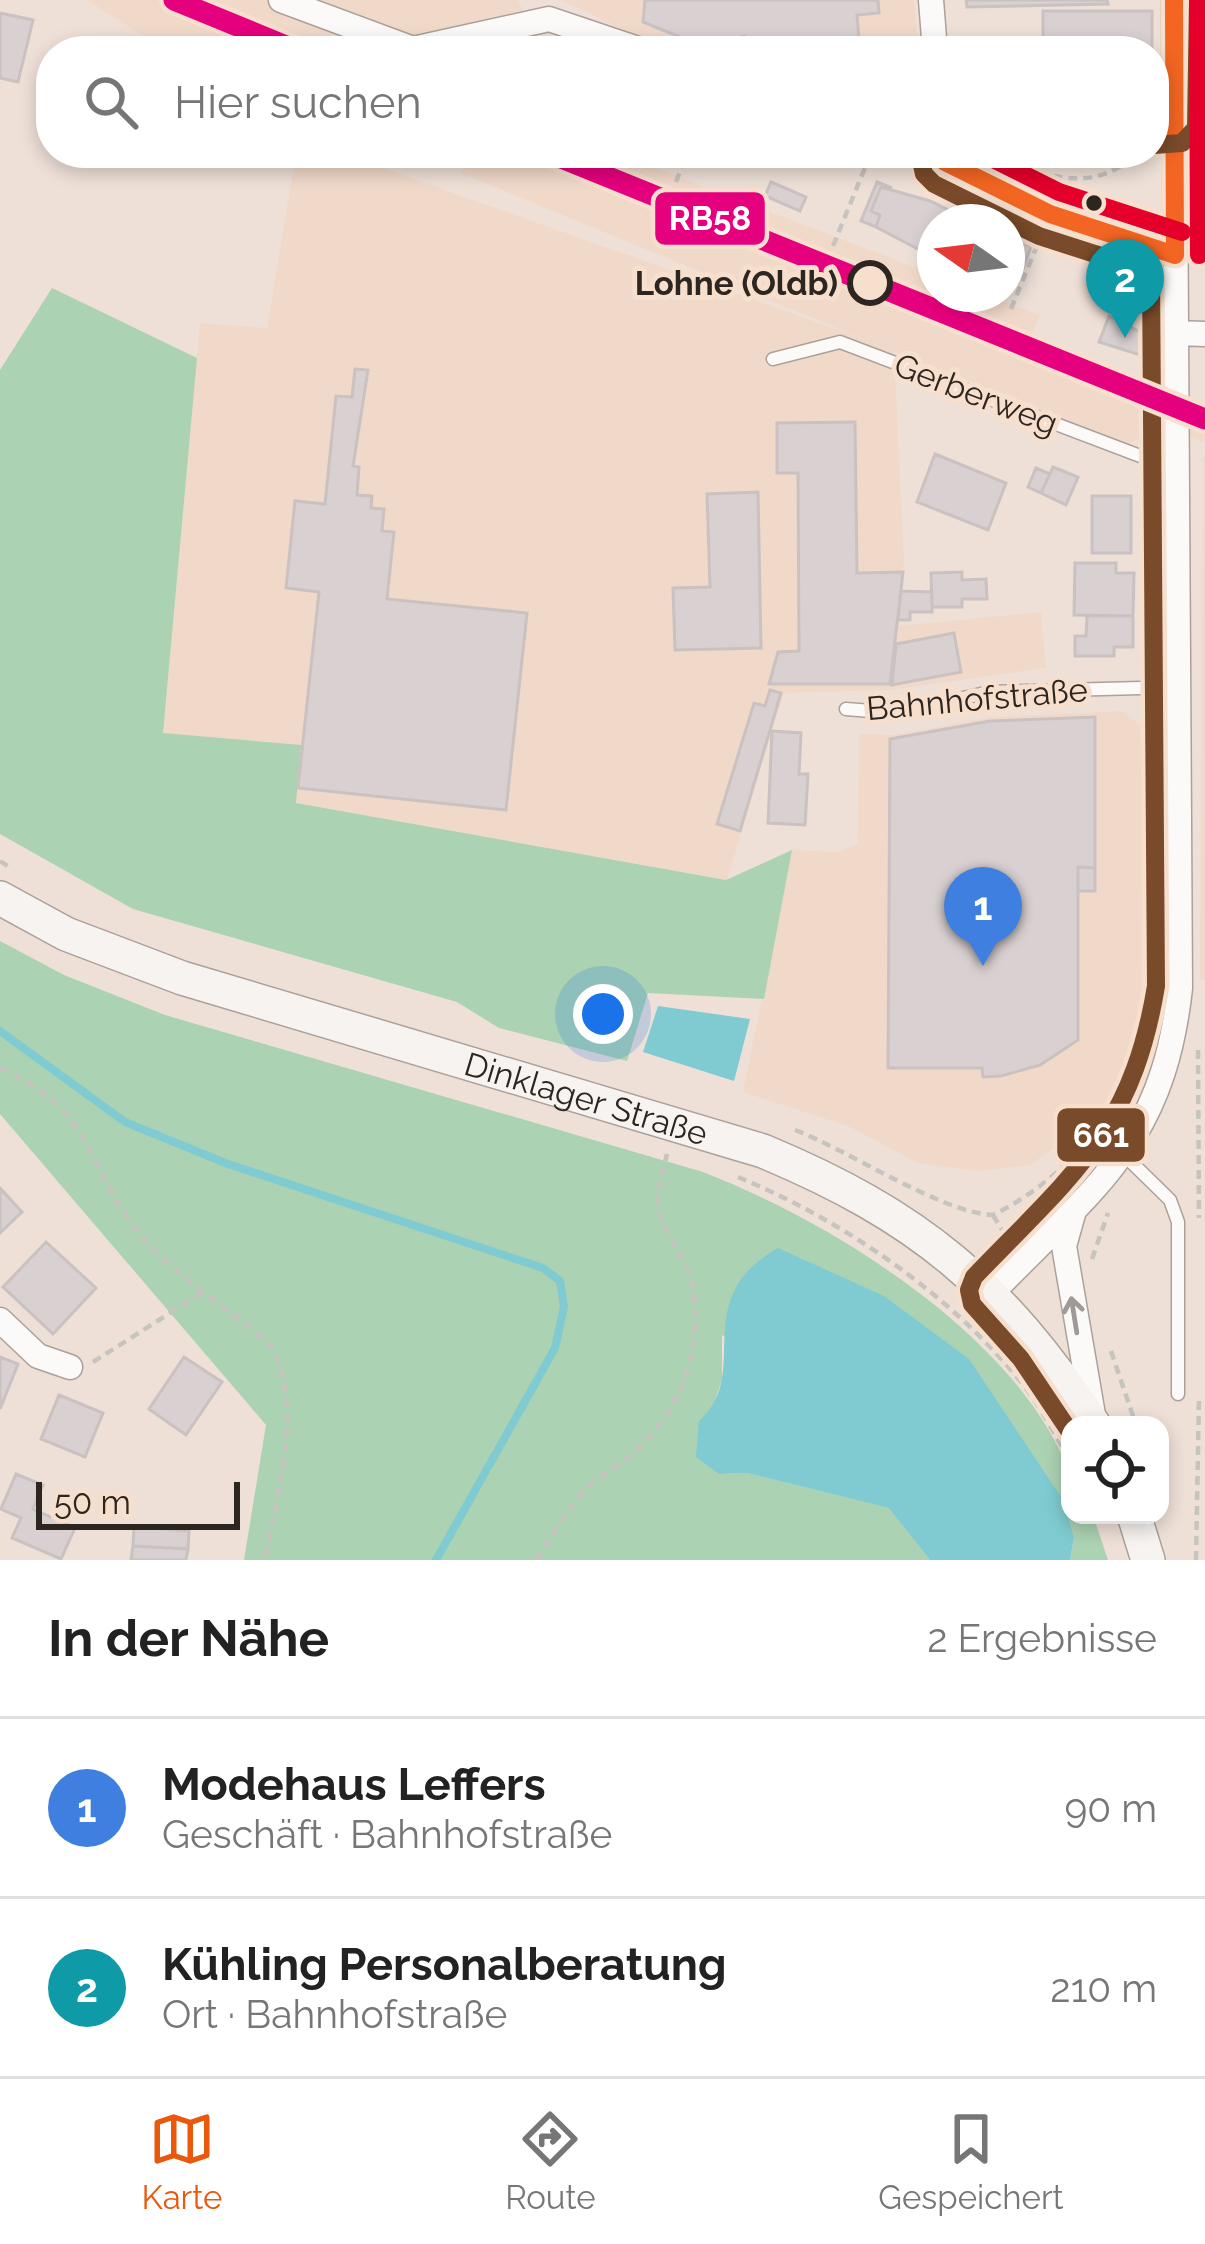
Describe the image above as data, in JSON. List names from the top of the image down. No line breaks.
{"streets":{"main road":["Dinklager Straße"],"lane":["Gerberweg","Bahnhofstraße"]},"places":["Lohne (Oldb)"],"lines":["transit line RB58","transit line 661"],"scale_bar":"50 m","north":"left","page":{"search":"Hier suchen","pins":["2","1"],"scale":"50 m","heading":["In der Nähe","2 Ergebnisse"],"list":[{"mark":"1","name":"Modehaus Leffers","note":"Geschäft · Bahnhofstraße","value":"90 m"},{"mark":"2","name":"Kühling Personalberatung","note":"Ort · Bahnhofstraße","value":"210 m"}],"nav":["Karte","Route","Gespeichert"]}}
